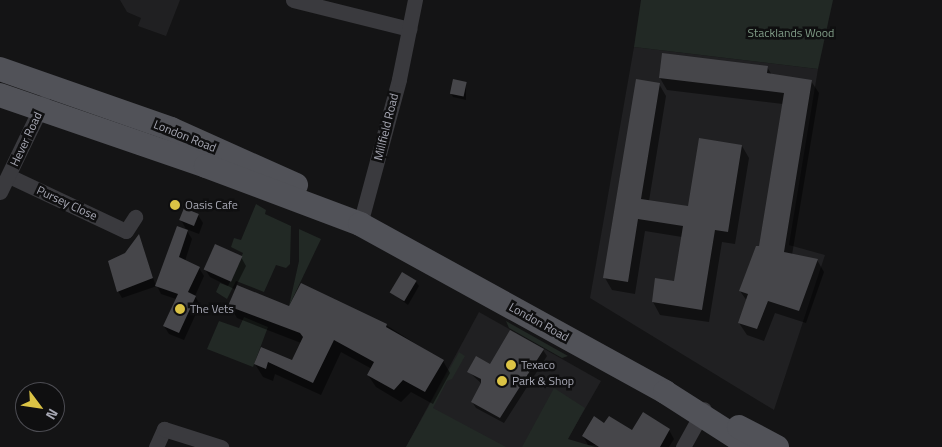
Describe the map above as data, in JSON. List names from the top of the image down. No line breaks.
{"streets":{"main road":["London Road"],"street":["Millfield Road","Hever Road","Pursey Close"]},"crossings":[["Millfield Road","London Road"],["London Road","Hever Road"],["Hever Road","Pursey Close"]],"parks":["Stacklands Wood"],"places":["Oasis Cafe","The Vets","Texaco","Park & Shop"],"north":"bottom right"}
